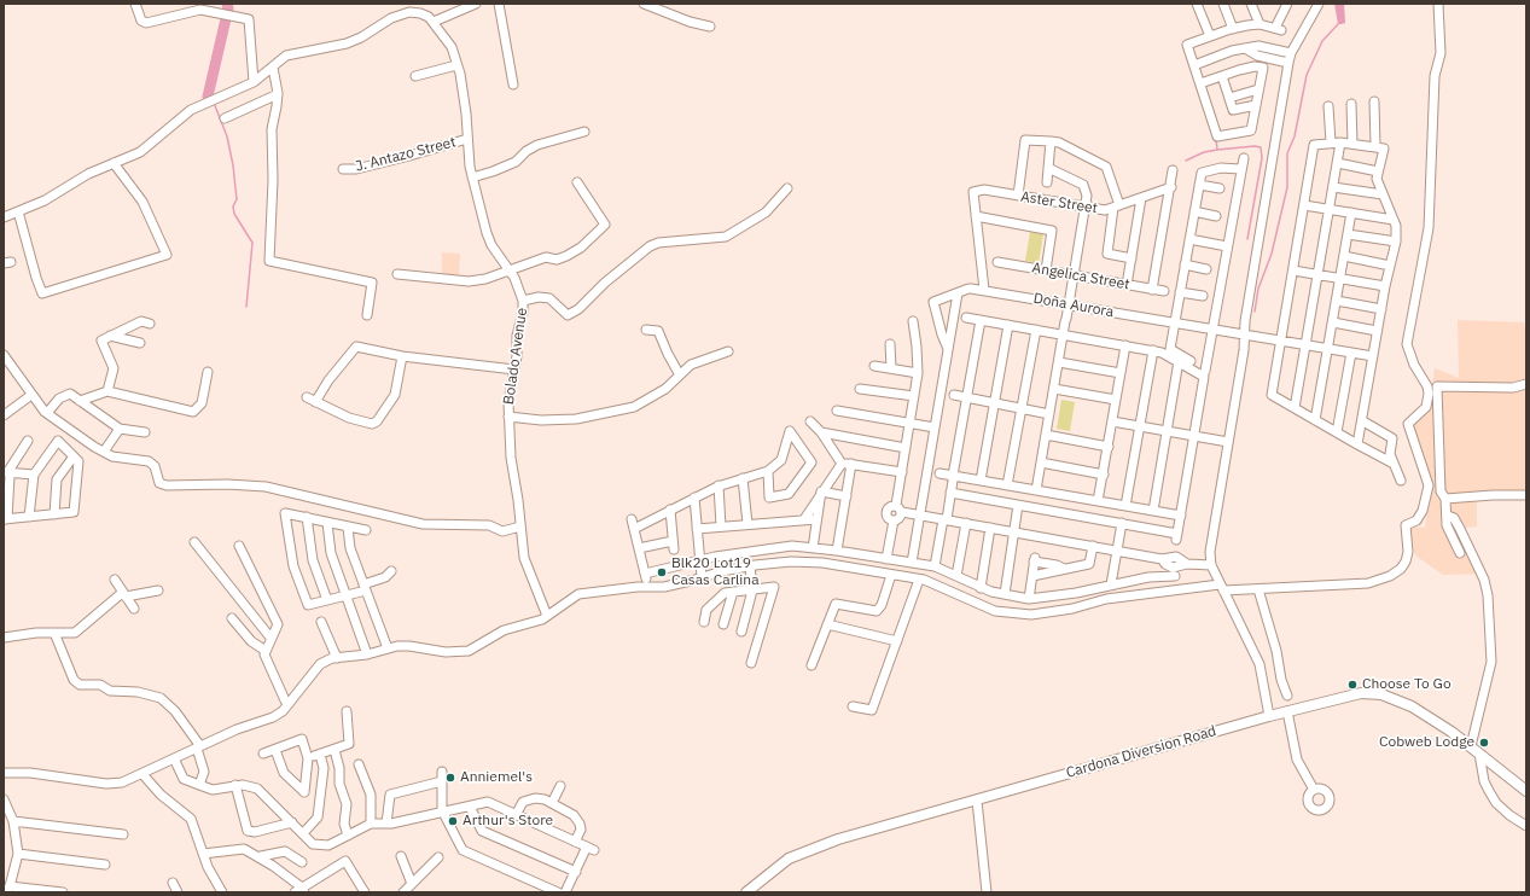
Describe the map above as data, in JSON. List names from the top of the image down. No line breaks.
{"streets":{"main road":["Cardona Diversion Road"],"street":["J. Antazo Street","Aster Street","Angelica Street","Doña Aurora","Bolado Avenue"]},"crossings":[["J. Antazo Street","Bolado Avenue"]],"places":["Blk20 Lot19 Casas Carlina","Choose To Go","Cobweb Lodge","Anniemel's","Arthur's Store"]}
